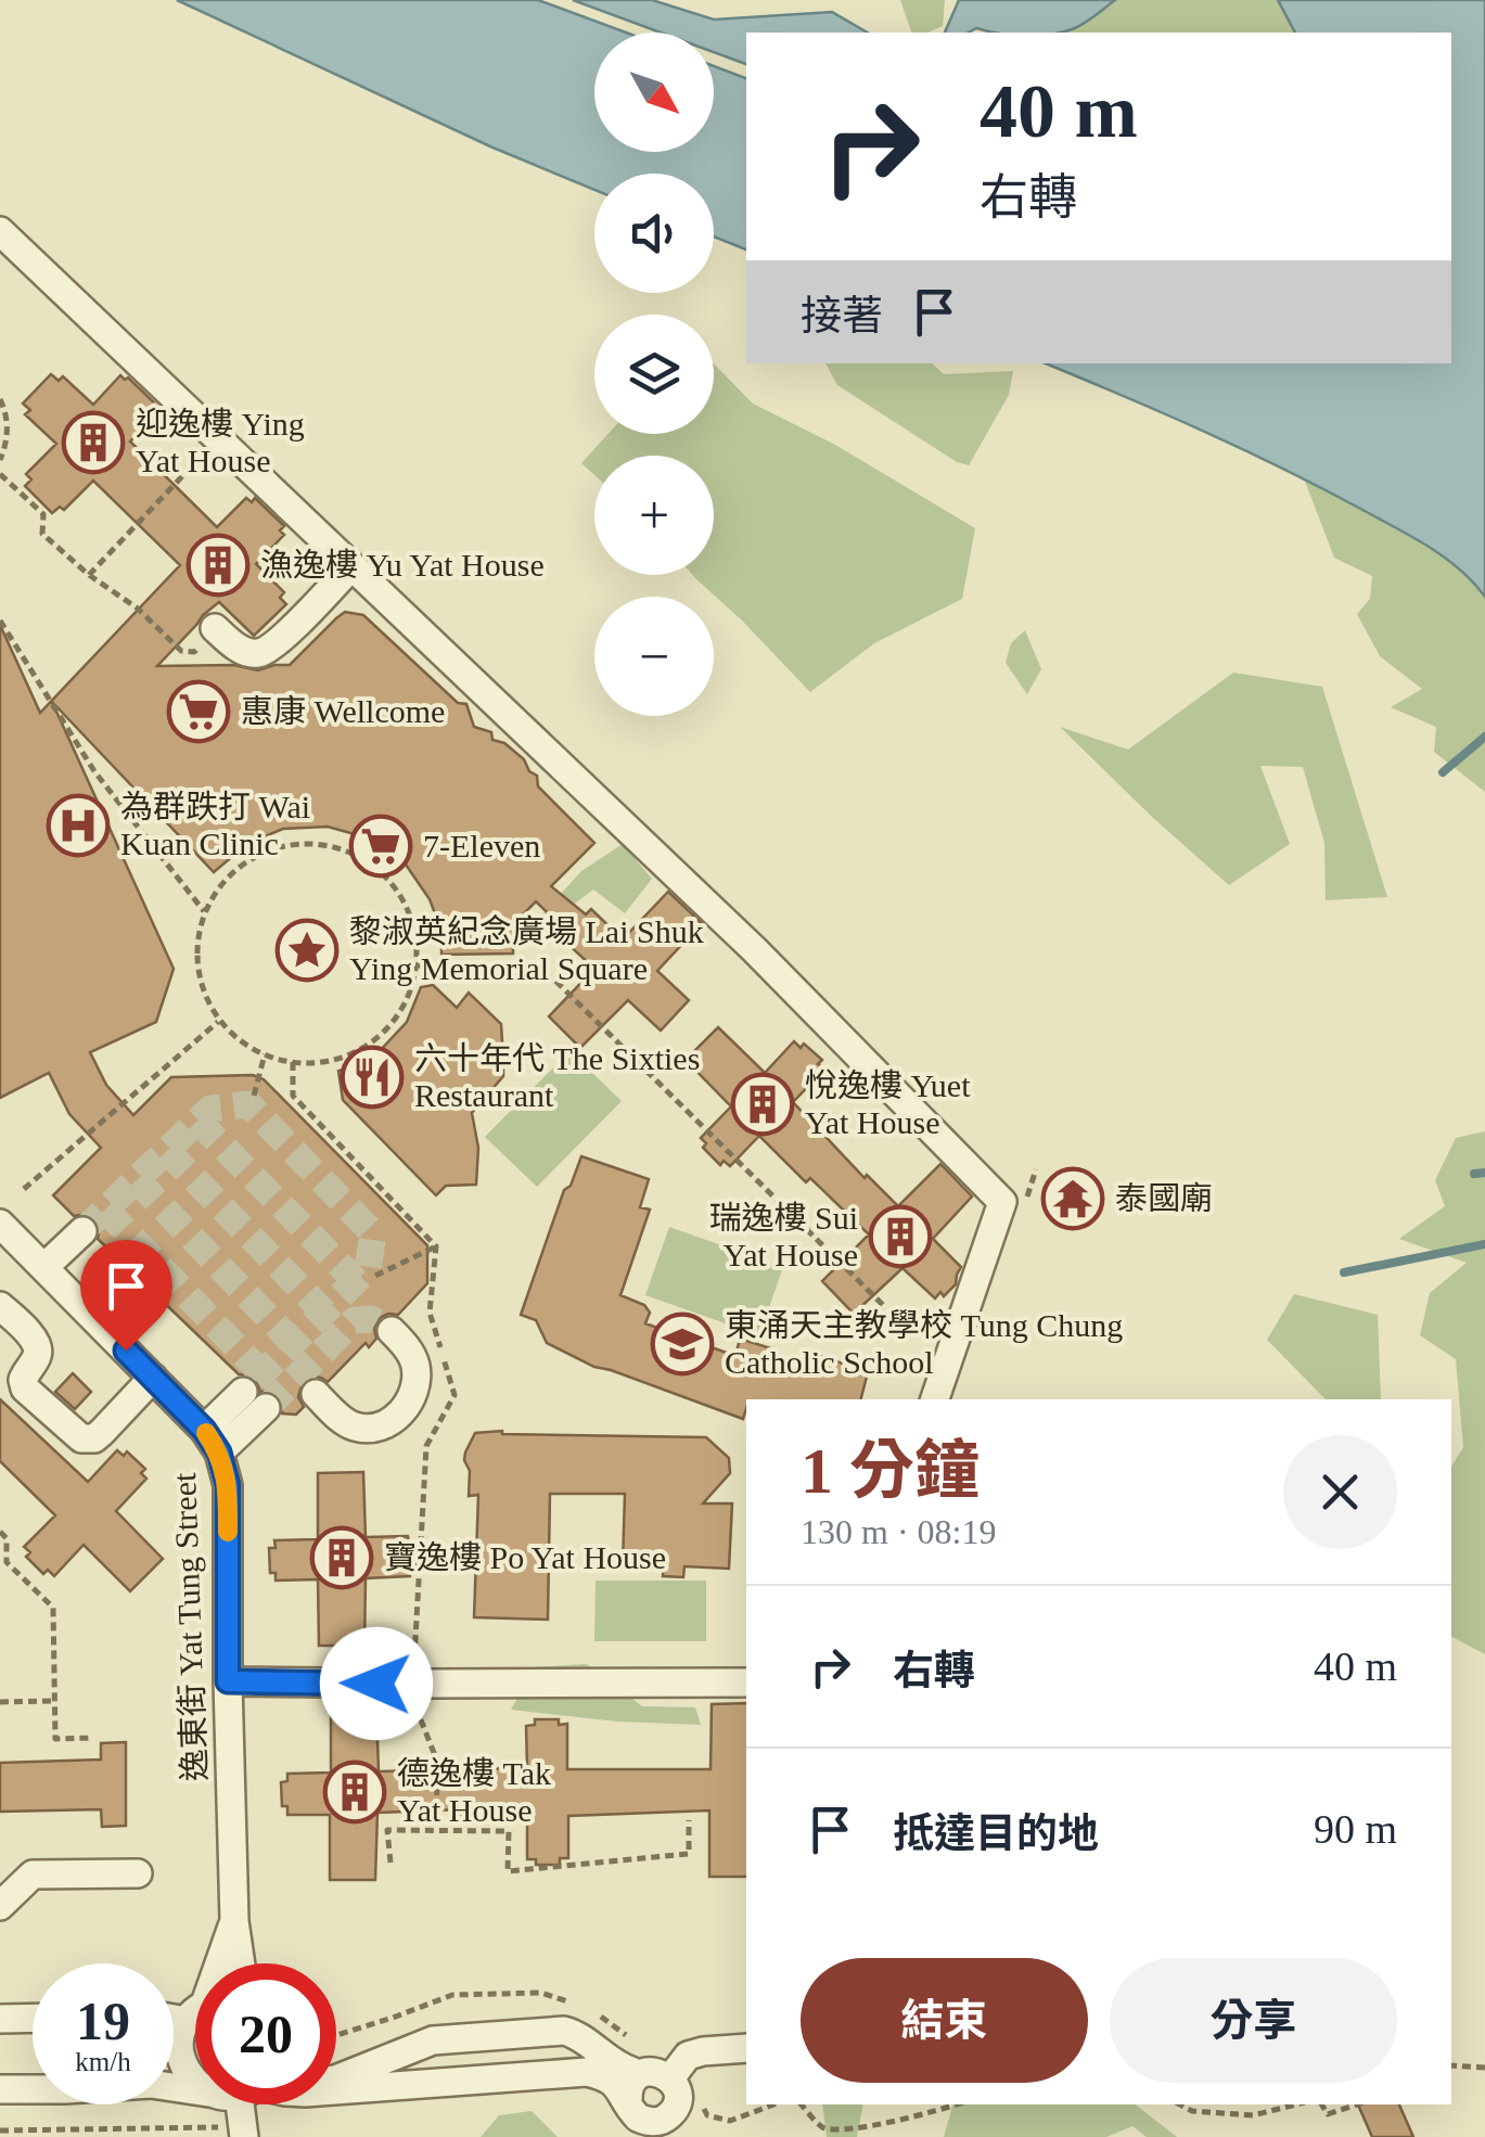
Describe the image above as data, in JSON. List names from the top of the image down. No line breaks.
{"streets":{"street":["逸東街 Yat Tung Street"]},"places":{"building":["迎逸樓 Ying Yat House","漁逸樓 Yu Yat House","悅逸樓 Yuet Yat House","瑞逸樓 Sui Yat House","寶逸樓 Po Yat House","德逸樓 Tak Yat House"],"supermarket":["惠康 Wellcome","7-Eleven"],"hospital":["為群跌打 Wai Kuan Clinic"],"place":["黎淑英紀念廣場 Lai Shuk Ying Memorial Square"],"restaurant":["六十年代 The Sixties Restaurant"],"temple":["泰國廟"],"school or university":["東涌天主教學校 Tung Chung Catholic School"]},"north":"bottom right","page":{"map_buttons":["+","−"],"turn":["40 m","右轉"],"then":"接著","heading":["1 分鐘","130 m · 08:19"],"list":[{"name":"右轉","value":"40 m"},{"name":"抵達目的地","value":"90 m"}],"buttons":["結束","分享"],"speed":"19 km/h","limit":"20"}}
